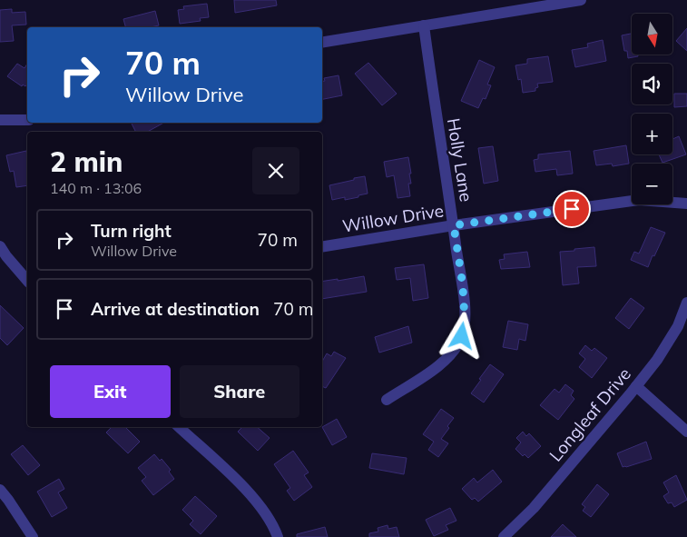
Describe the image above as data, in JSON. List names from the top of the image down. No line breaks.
{"streets":{"street":["Holly Lane","Willow Drive","Longleaf Drive"]},"crossings":[["Holly Lane","Willow Drive"]],"north":"bottom","page":{"map_buttons":["+","−"],"turn":["70 m","Willow Drive"],"heading":["2 min","140 m · 13:06"],"list":[{"name":"Turn right","note":"Willow Drive","value":"70 m"},{"name":"Arrive at destination","value":"70 m"}],"buttons":["Exit","Share"]}}
